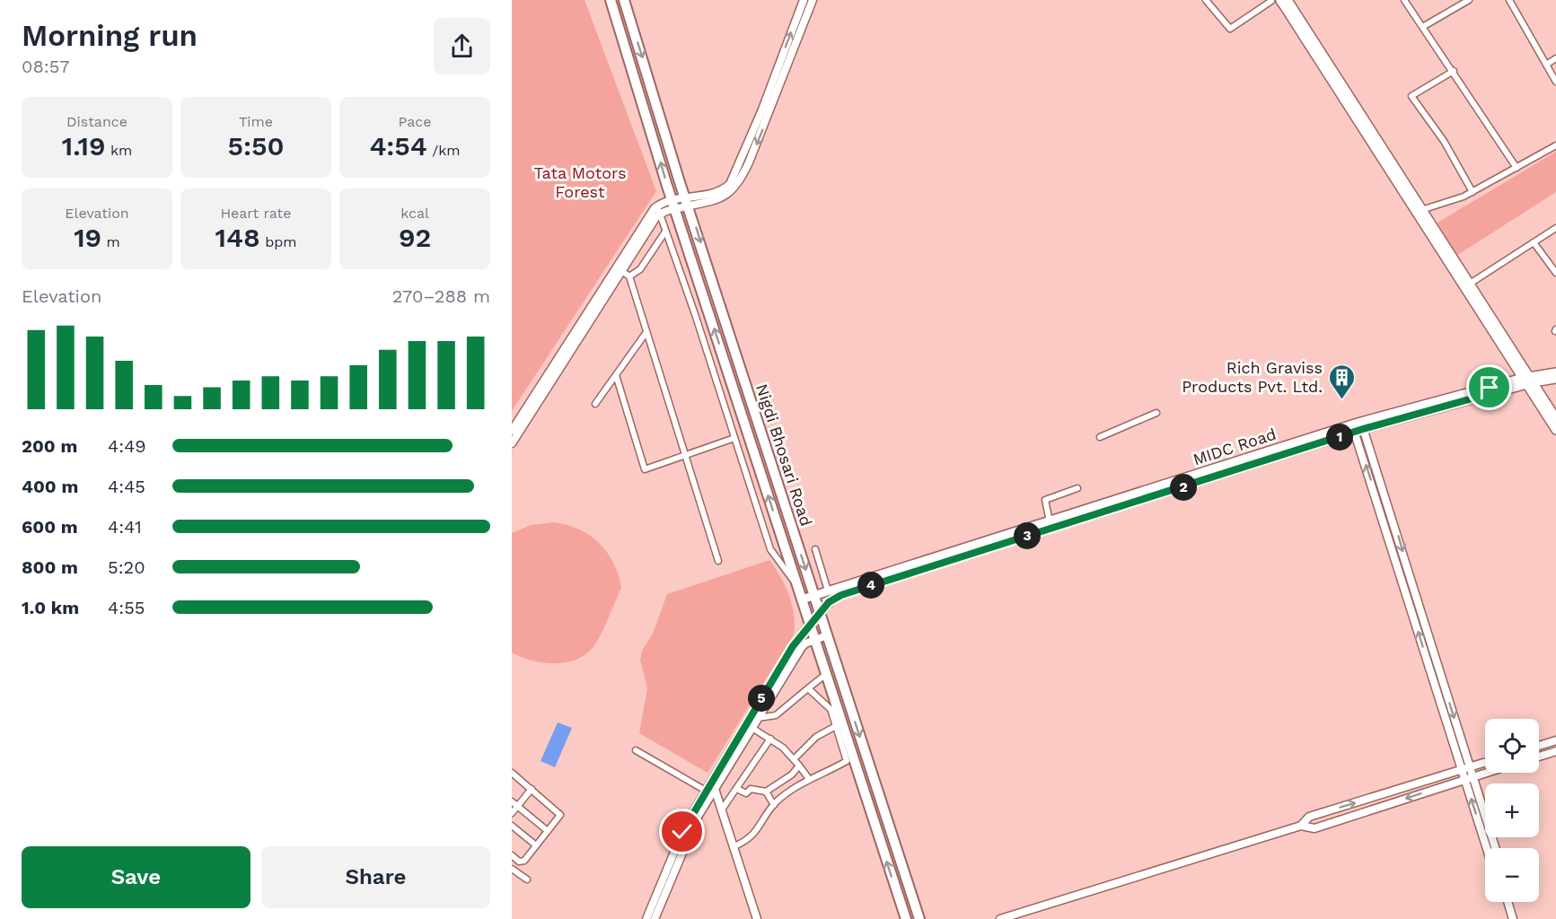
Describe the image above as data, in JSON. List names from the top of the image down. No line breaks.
{"streets":{"main road":["Nigdi Bhosari Road"]},"parks":["Tata Motors Forest"],"places":{"building":["Rich Graviss Products Pvt. Ltd."]},"page":{"heading":["Morning run","08:57"],"stats":[["Distance","1.19 km"],["Time","5:50"],["Pace","4:54 /km"],["Elevation","19 m"],["Heart rate","148 bpm"],["kcal","92"]],"chart":["Elevation","270–288 m"],"pins":["1","2","3","4","5"],"list":[{"name":"200 m","note":"4:49"},{"name":"400 m","note":"4:45"},{"name":"600 m","note":"4:41"},{"name":"800 m","note":"5:20"},{"name":"1.0 km","note":"4:55"}],"map_buttons":["+","−"],"buttons":["Save","Share"]}}
